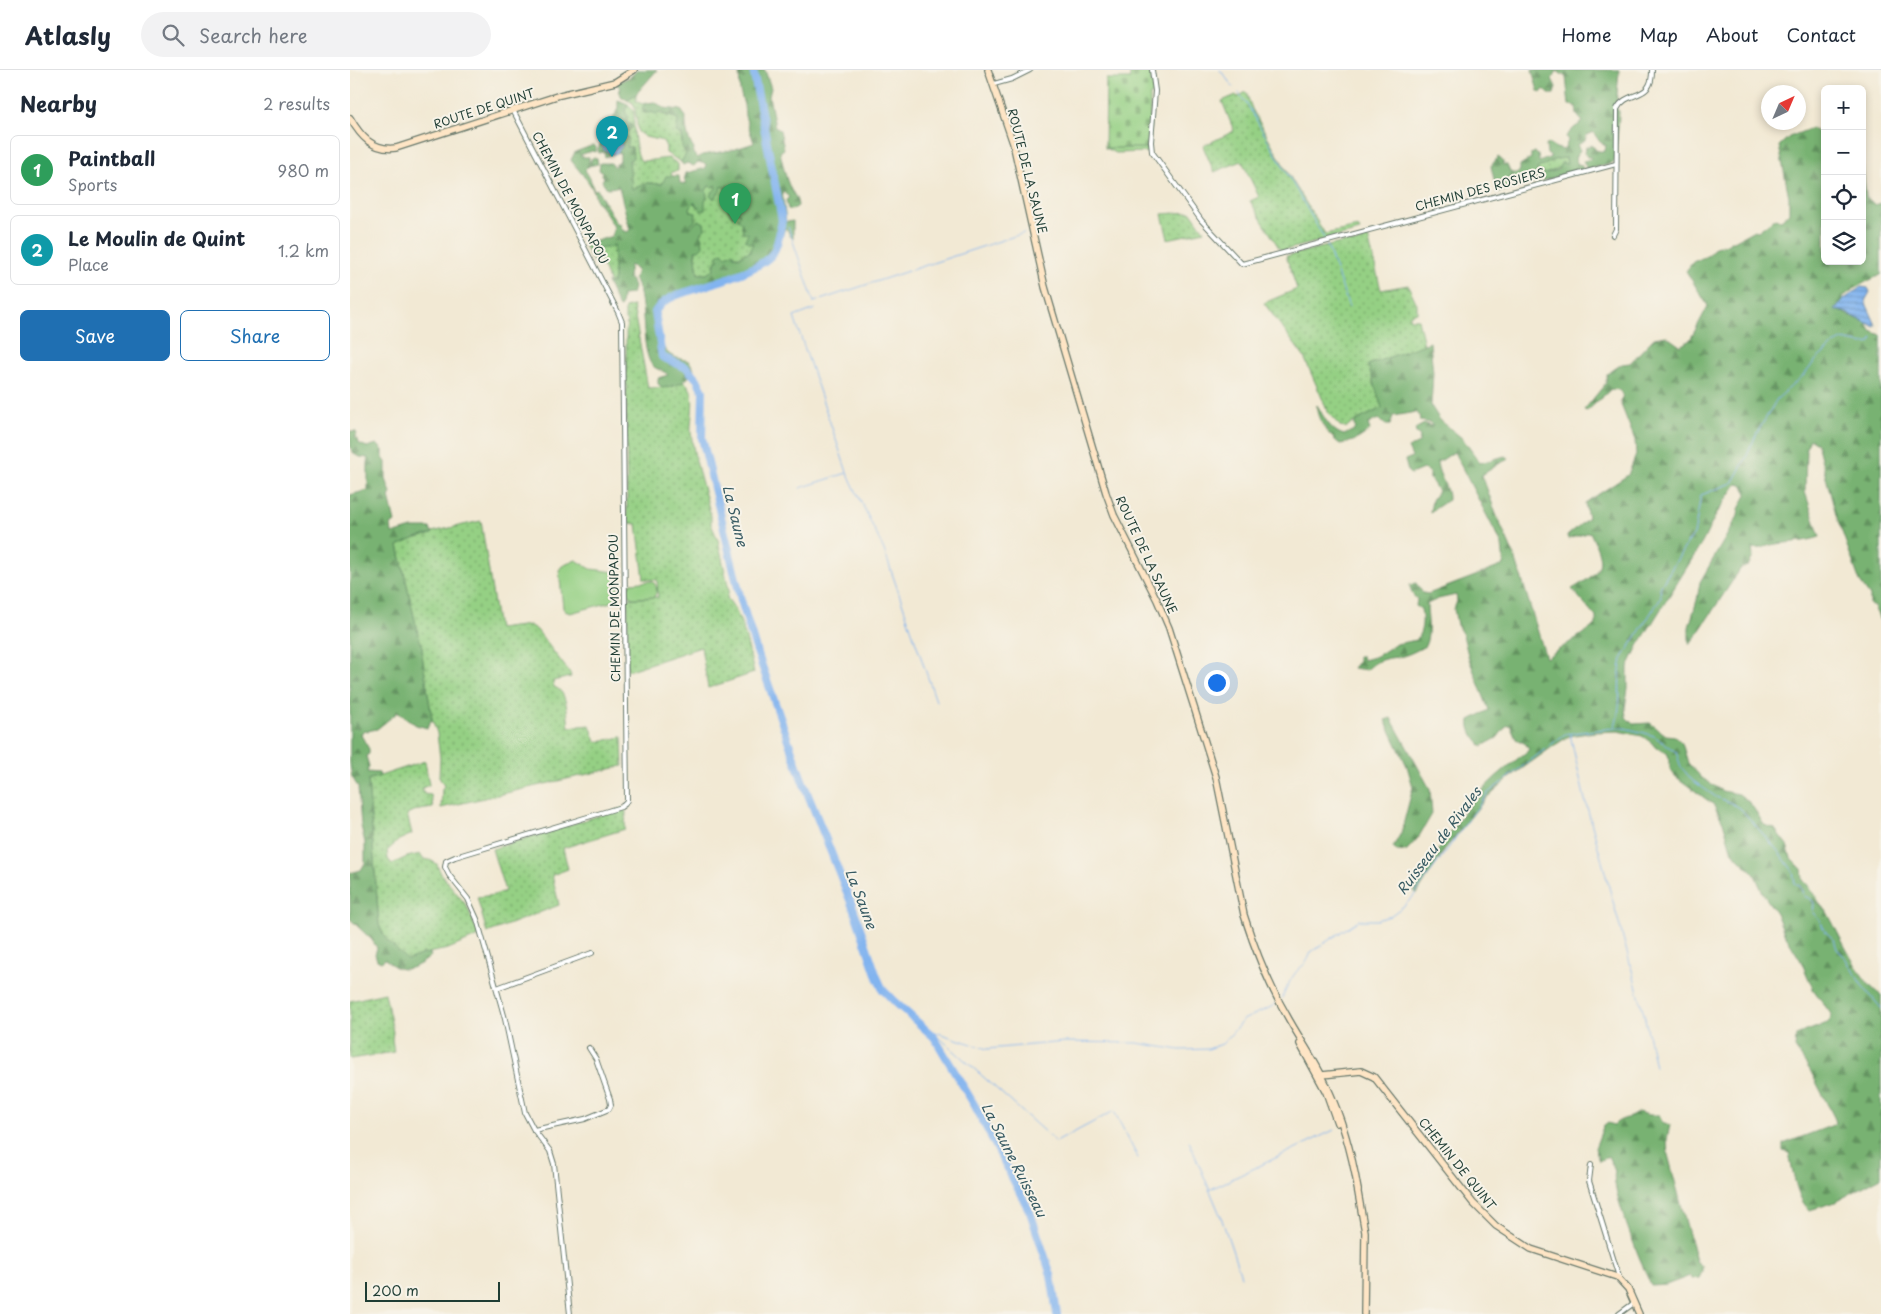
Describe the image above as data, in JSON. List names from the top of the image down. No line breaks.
{"streets":{"street":["ROUTE DE QUINT","ROUTE DE LA SAUNE","CHEMIN DES ROSIERS","CHEMIN DE MONPAPOU","CHEMIN DE QUINT"]},"crossings":[["ROUTE DE QUINT","CHEMIN DE MONPAPOU"],["ROUTE DE LA SAUNE","CHEMIN DE QUINT"]],"water":["La Saune","Ruisseau de Rivales","La Saune Ruisseau"],"scale_bar":"200 m","north":"top right","page":{"header":"Atlasly","search":"Search here","nav":["Home","Map","About","Contact"],"heading":["Nearby","2 results"],"map_buttons":["+","−"],"pins":["2","1"],"list":[{"mark":"1","name":"Paintball","note":"Sports","value":"980 m"},{"mark":"2","name":"Le Moulin de Quint","note":"Place","value":"1.2 km"}],"buttons":["Save","Share"],"scale":"200 m"}}
